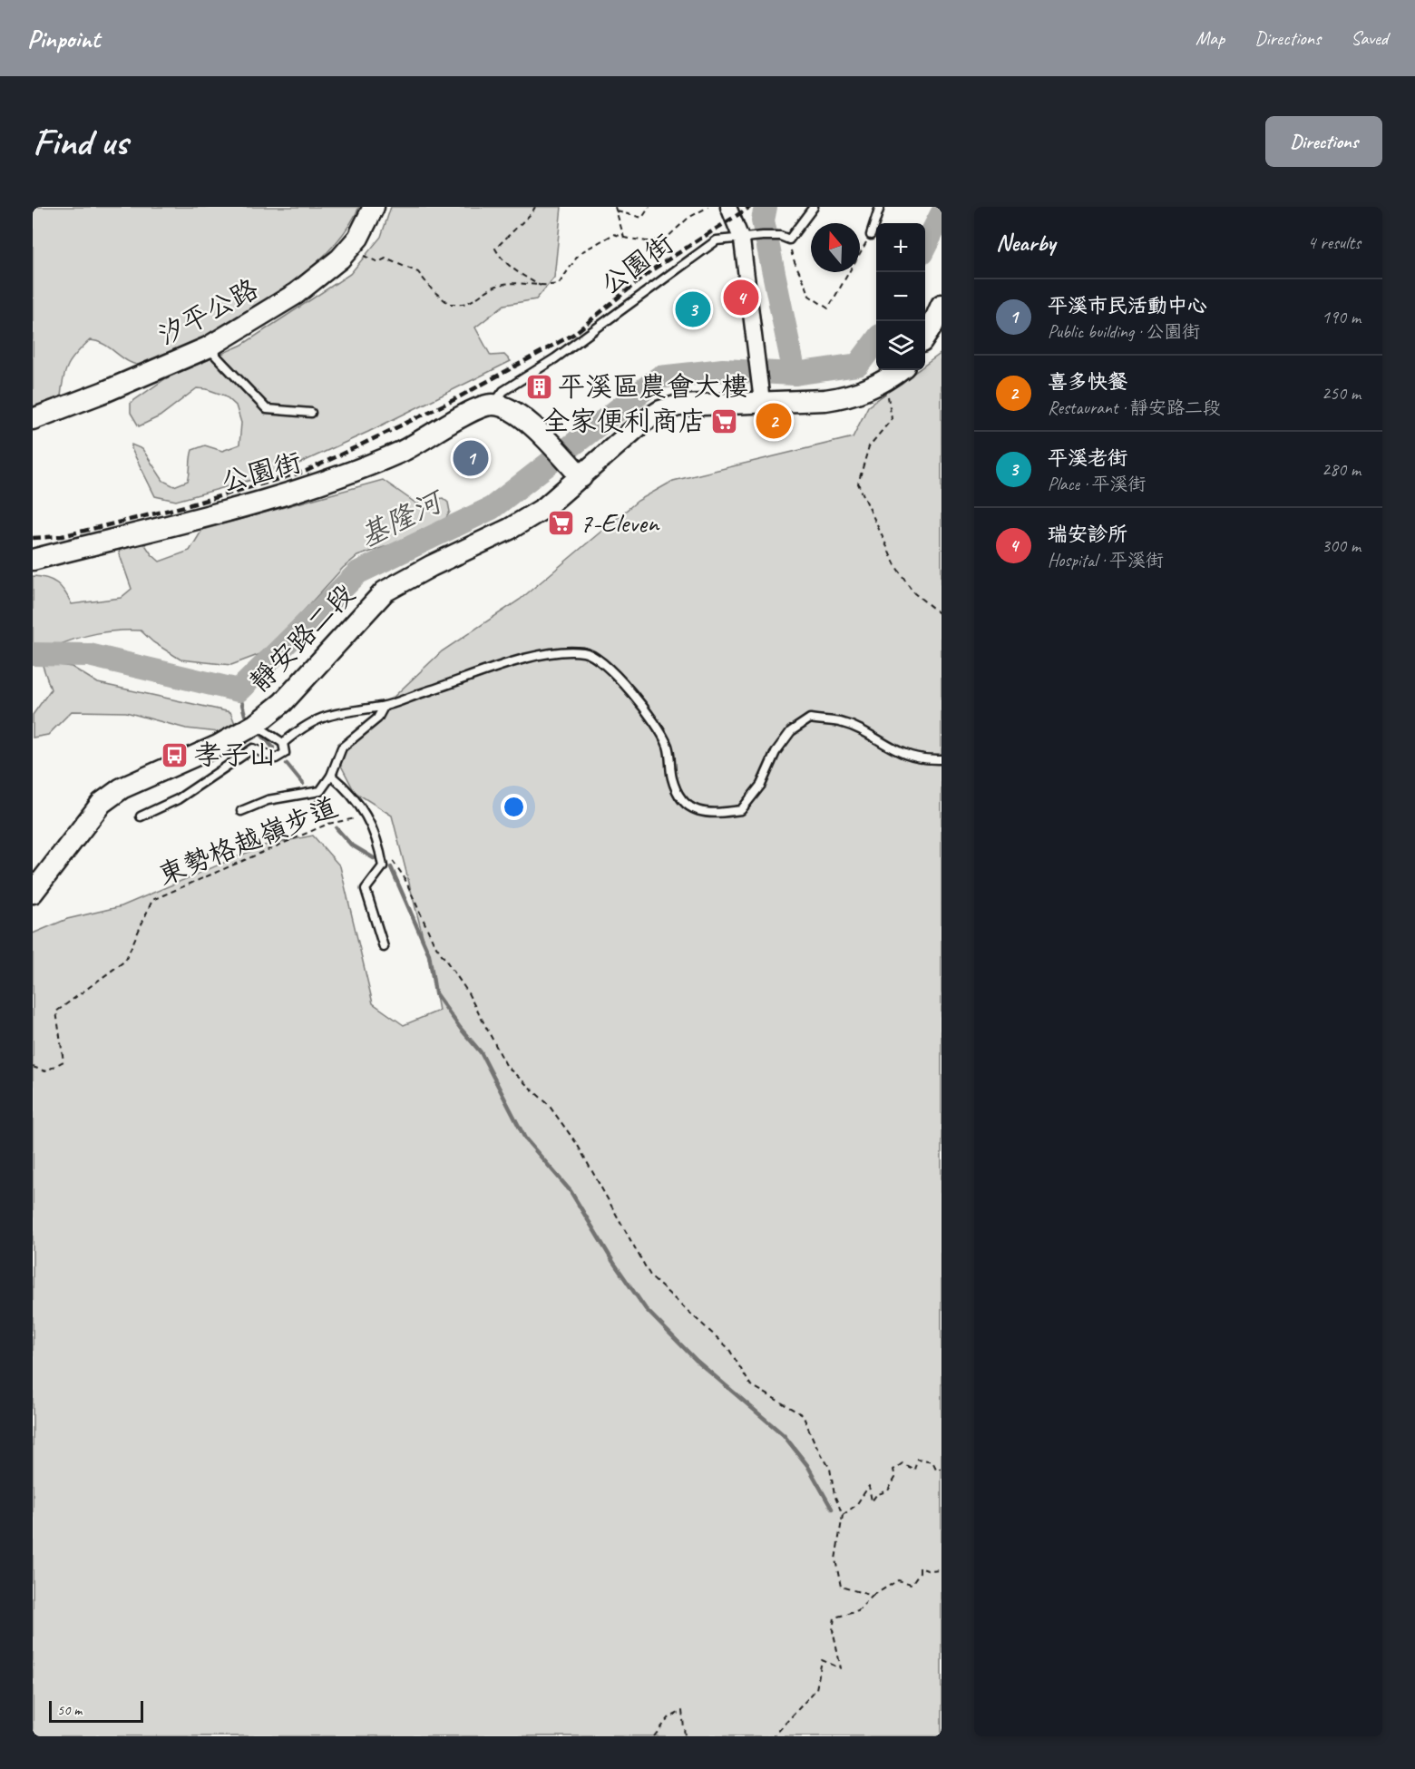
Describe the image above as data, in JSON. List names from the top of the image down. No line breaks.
{"streets":{"main road":["公園街","汐平公路","靜安路二段"],"path":["東勢格越嶺步道"]},"water":["基隆河"],"places":{"building":["平溪區農會大樓"],"supermarket":["全家便利商店","7-Eleven"],"bus stop":["孝子山"]},"scale_bar":"50 m","north":"top","page":{"header":"Pinpoint","nav":["Map","Directions","Saved"],"buttons":"Directions","title":"Find us","heading":["Nearby","4 results"],"map_buttons":["+","−"],"pins":["4","3","2","1"],"list":[{"mark":"1","name":"平溪市民活動中心","note":"Public building · 公園街","value":"190 m"},{"mark":"2","name":"喜多快餐","note":"Restaurant · 靜安路二段","value":"250 m"},{"mark":"3","name":"平溪老街","note":"Place · 平溪街","value":"280 m"},{"mark":"4","name":"瑞安診所","note":"Hospital · 平溪街","value":"300 m"}],"scale":"50 m"}}
